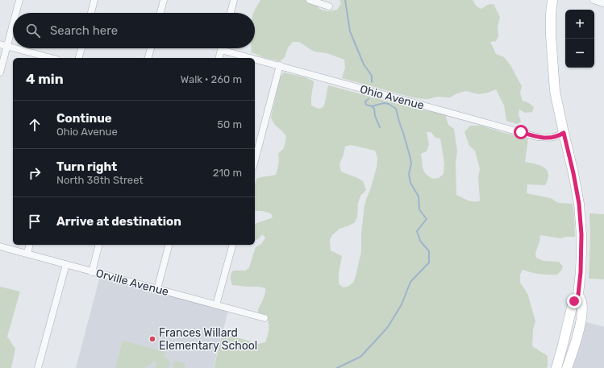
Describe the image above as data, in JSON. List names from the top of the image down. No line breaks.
{"streets":{"street":["Ohio Avenue","Orville Avenue"]},"places":["Frances Willard Elementary School"],"page":{"map_buttons":["+","−"],"search":"Search here","heading":["4 min","Walk · 260 m"],"list":[["Continue","Ohio Avenue","50 m"],["Turn right","North 38th Street","210 m"],"Arrive at destination"]}}
